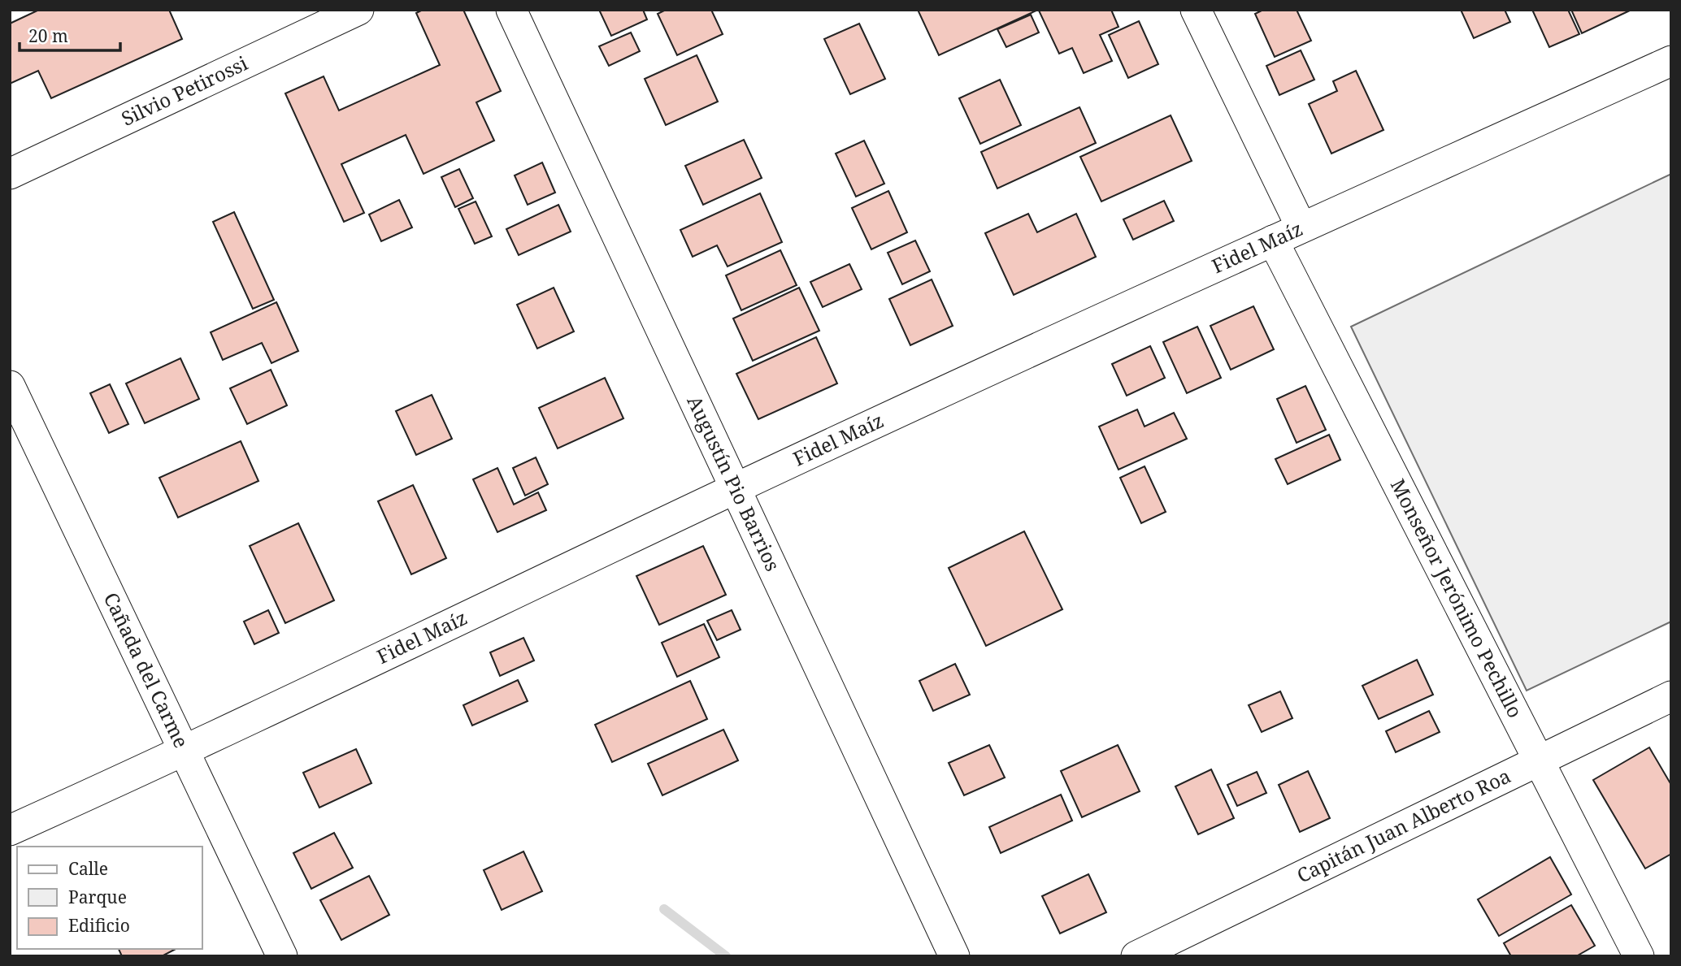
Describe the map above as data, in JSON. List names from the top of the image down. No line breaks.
{"streets":{"street":["Silvio Petirossi","Fidel Maíz","Augustín Pio Barrios","Monseñor Jerónimo Pechillo","Cañada del Carme","Capitán Juan Alberto Roa"]},"crossings":[["Fidel Maíz","Augustín Pio Barrios"],["Fidel Maíz","Monseñor Jerónimo Pechillo"],["Fidel Maíz","Cañada del Carme"],["Monseñor Jerónimo Pechillo","Capitán Juan Alberto Roa"]],"legend":["Calle","Parque","Edificio"],"scale_bar":"20 m"}
